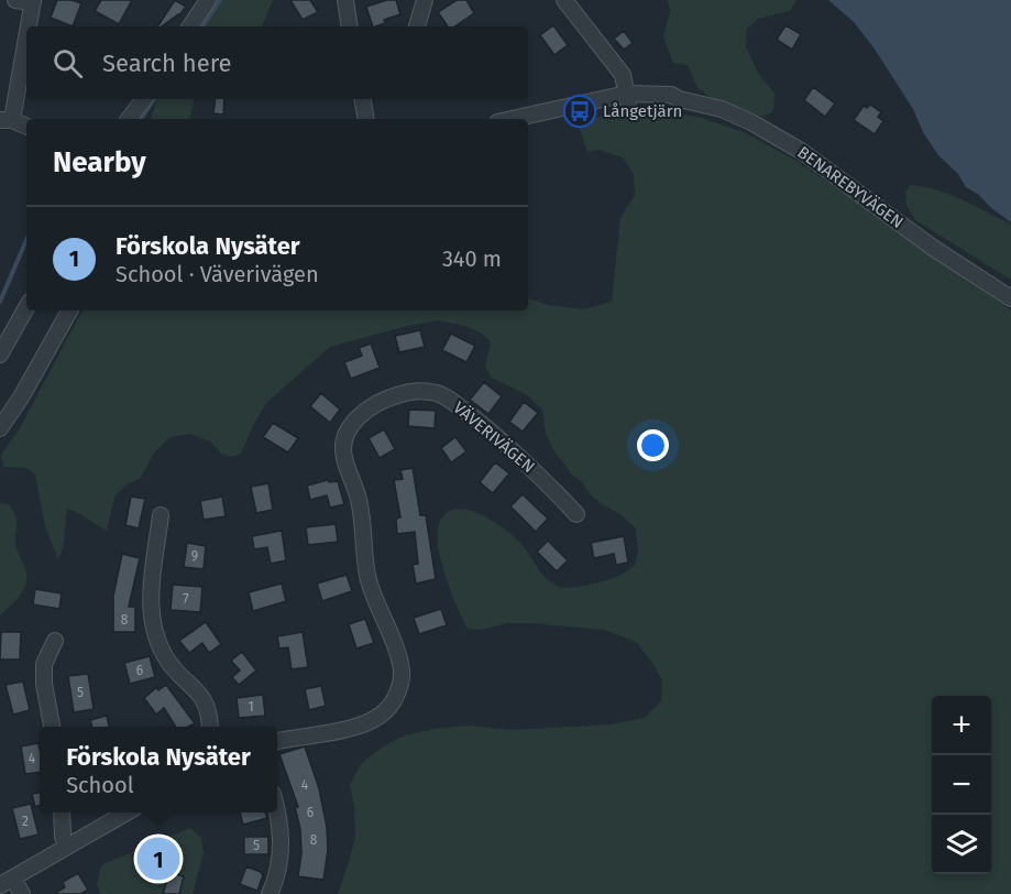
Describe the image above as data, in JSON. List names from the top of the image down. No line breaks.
{"streets":{"street":["BENAREBYVÄGEN","VÄVERIVÄGEN"]},"places":{"bus stop":["Långetjärn"]},"house_numbers":["9","7","8","6","5","1","4","4","6","2","8","5"],"page":{"search":"Search here","heading":"Nearby","list":[{"mark":"1","name":"Förskola Nysäter","note":"School · Väverivägen","value":"340 m"}],"map_buttons":["+","−"],"popup":["Förskola Nysäter","School"],"pins":"1"}}
